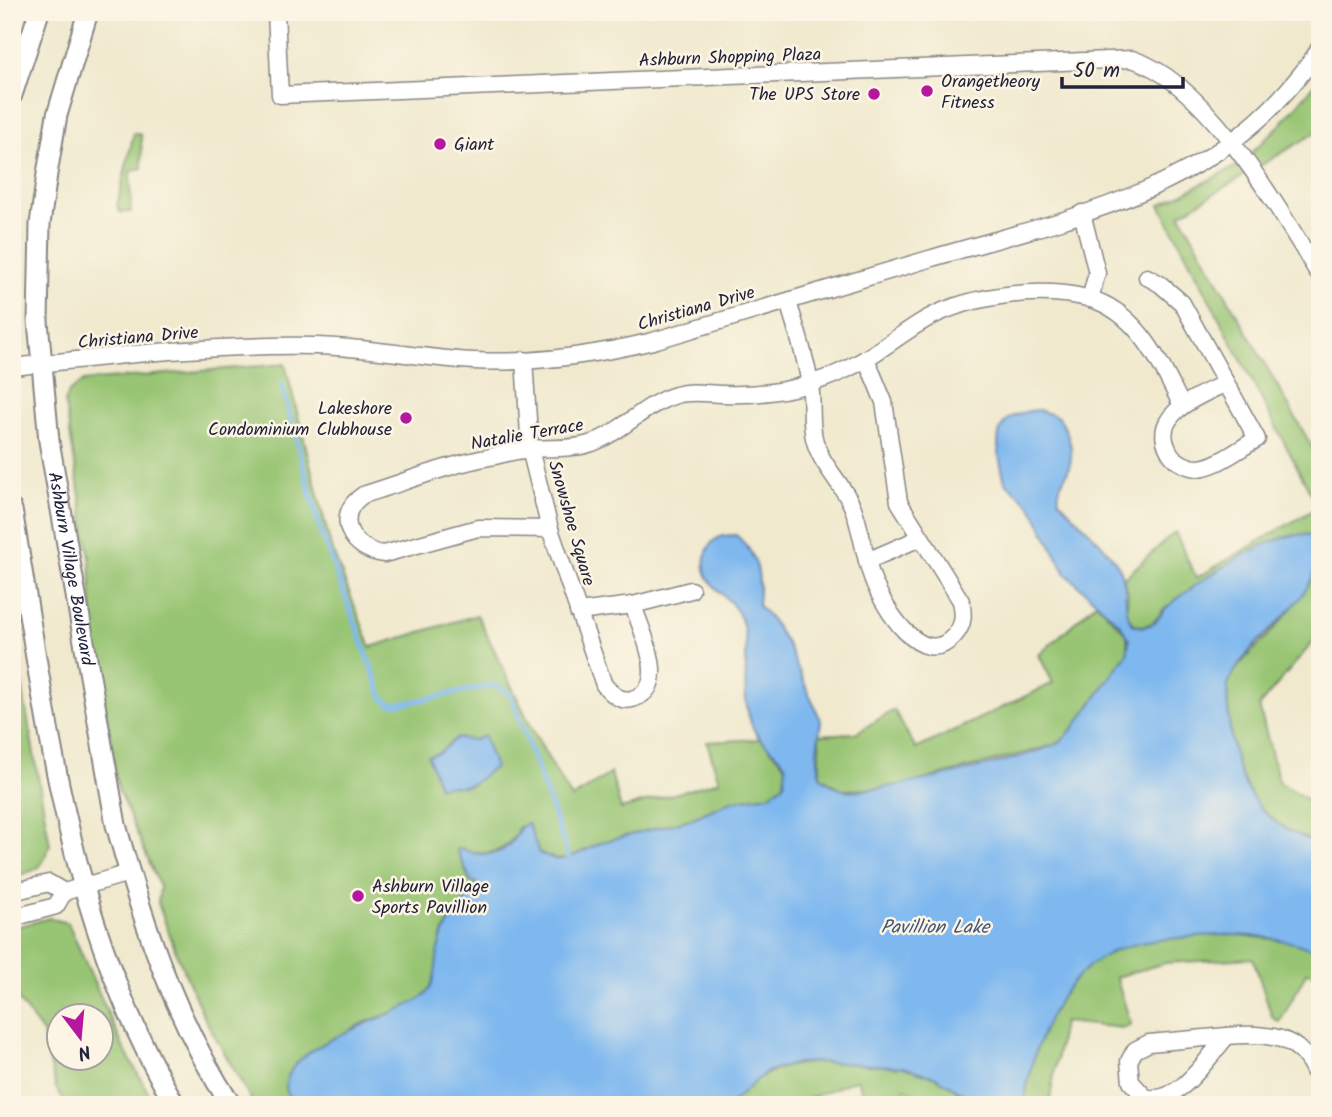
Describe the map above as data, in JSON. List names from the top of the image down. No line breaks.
{"streets":{"main road":["Ashburn Village Boulevard"],"street":["Ashburn Shopping Plaza","Christiana Drive","Natalie Terrace","Snowshoe Square"]},"crossings":[["Ashburn Shopping Plaza","Christiana Drive"],["Christiana Drive","Snowshoe Square"],["Christiana Drive","Ashburn Village Boulevard"],["Natalie Terrace","Snowshoe Square"]],"water":["Pavillion Lake"],"places":["Orangetheory Fitness","The UPS Store","Giant","Lakeshore Condominium Clubhouse","Ashburn Village Sports Pavillion"],"scale_bar":"50 m","north":"bottom"}
